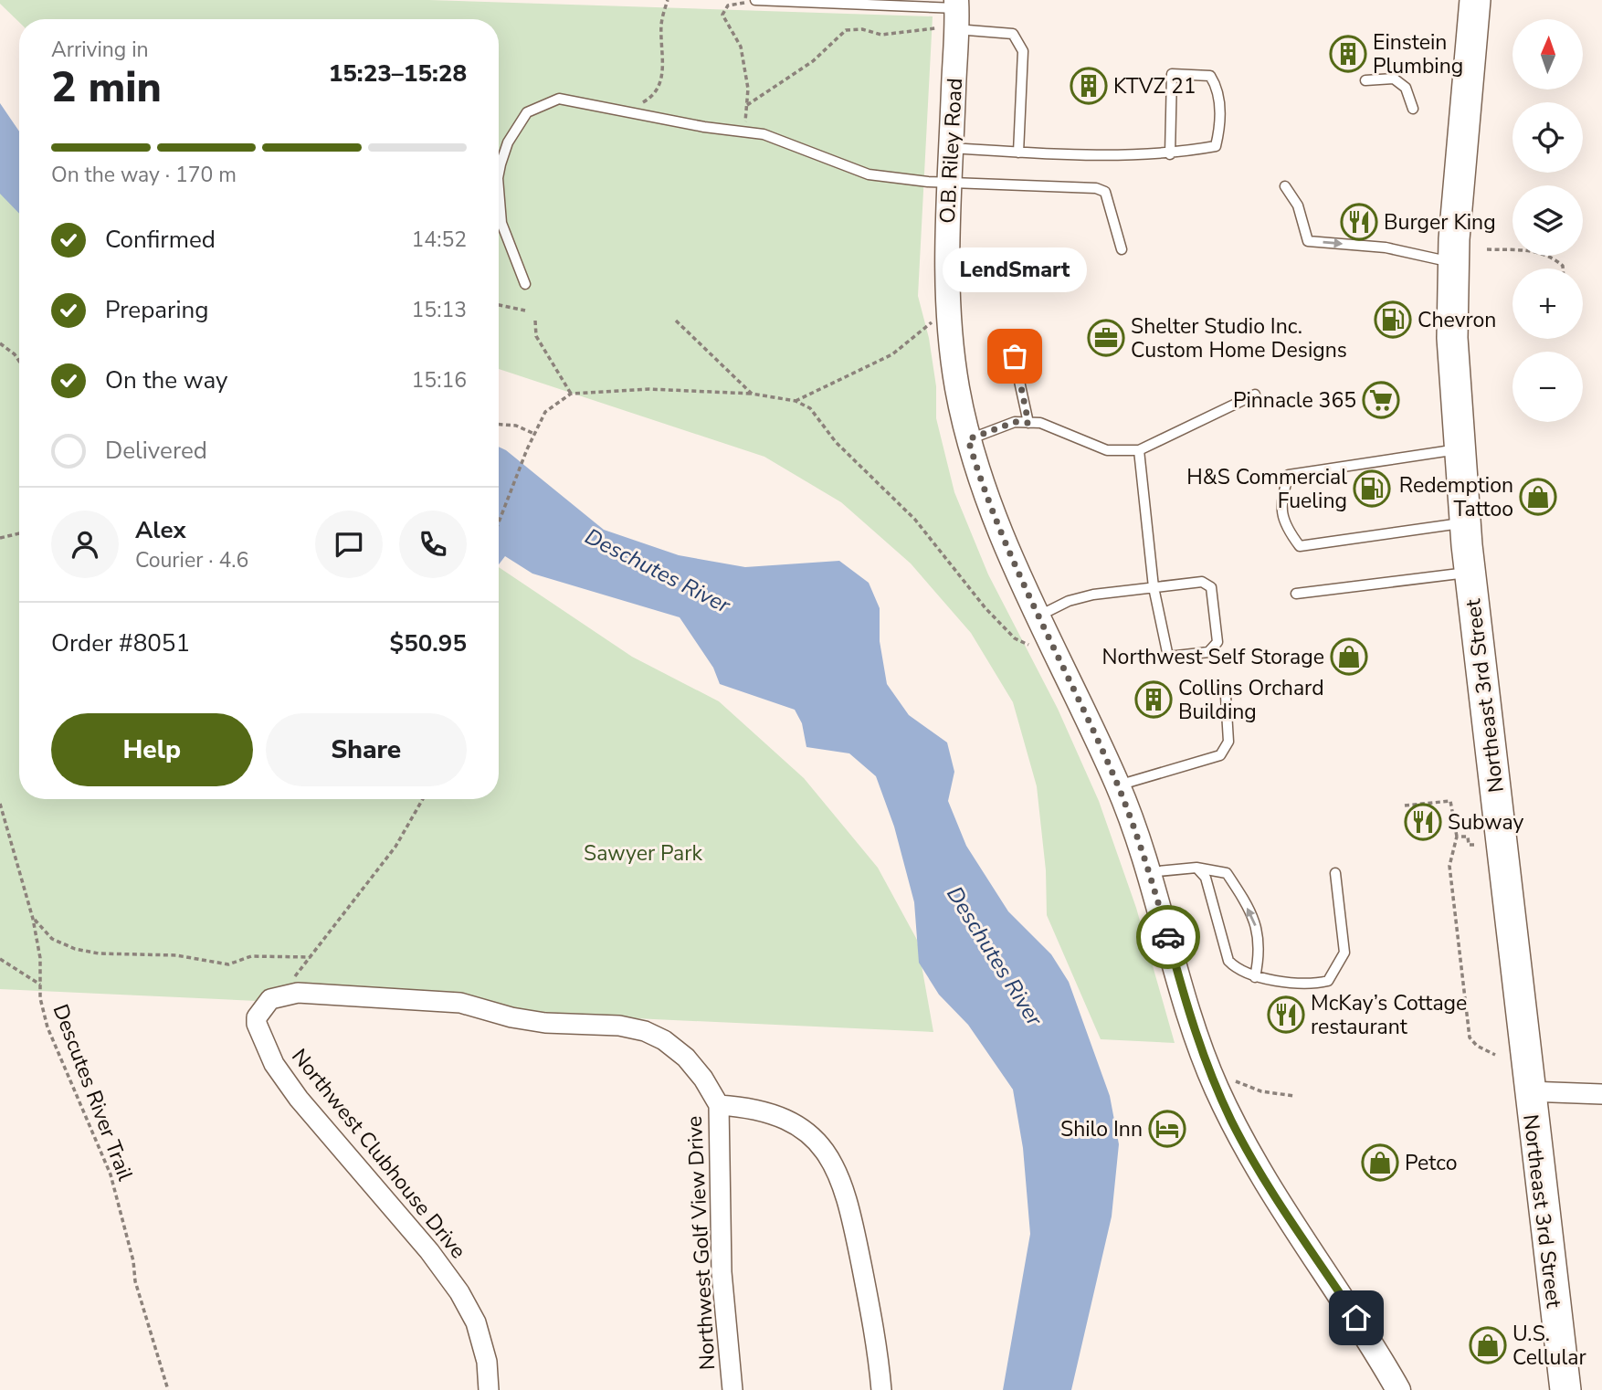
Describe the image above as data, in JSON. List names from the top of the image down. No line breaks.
{"streets":{"main road":["Northeast 3rd Street"],"street":["O.B. Riley Road","Northwest Clubhouse Drive","Northwest Golf View Drive"],"path":["Descutes River Trail"]},"crossings":[["Northwest Clubhouse Drive","Northwest Golf View Drive"]],"water":["Deschutes River"],"parks":["Sawyer Park"],"places":{"building":["Einstein Plumbing","KTVZ 21","Collins Orchard Building"],"restaurant":["Burger King","Subway","McKay’s Cottage restaurant"],"fuel station":["Chevron","H&S Commercial Fueling"],"office":["Shelter Studio Inc. Custom Home Designs"],"other":["LendSmart"],"supermarket":["Pinnacle 365"],"shop":["Redemption Tattoo","Northwest Self Storage","Petco","U.S. Cellular"],"hotel":["Shilo Inn"]},"north":"top","page":{"map_buttons":["+","−"],"heading":["2 min","Arriving in","15:23–15:28"],"panel":["Alex","Courier · 4.6","Order #8051","$50.95"],"bar":"On the way · 170 m","list":[["Confirmed","14:52"],["Preparing","15:13"],["On the way","15:16"],"Delivered"],"bubble":"LendSmart","buttons":["Help","Share"]}}
